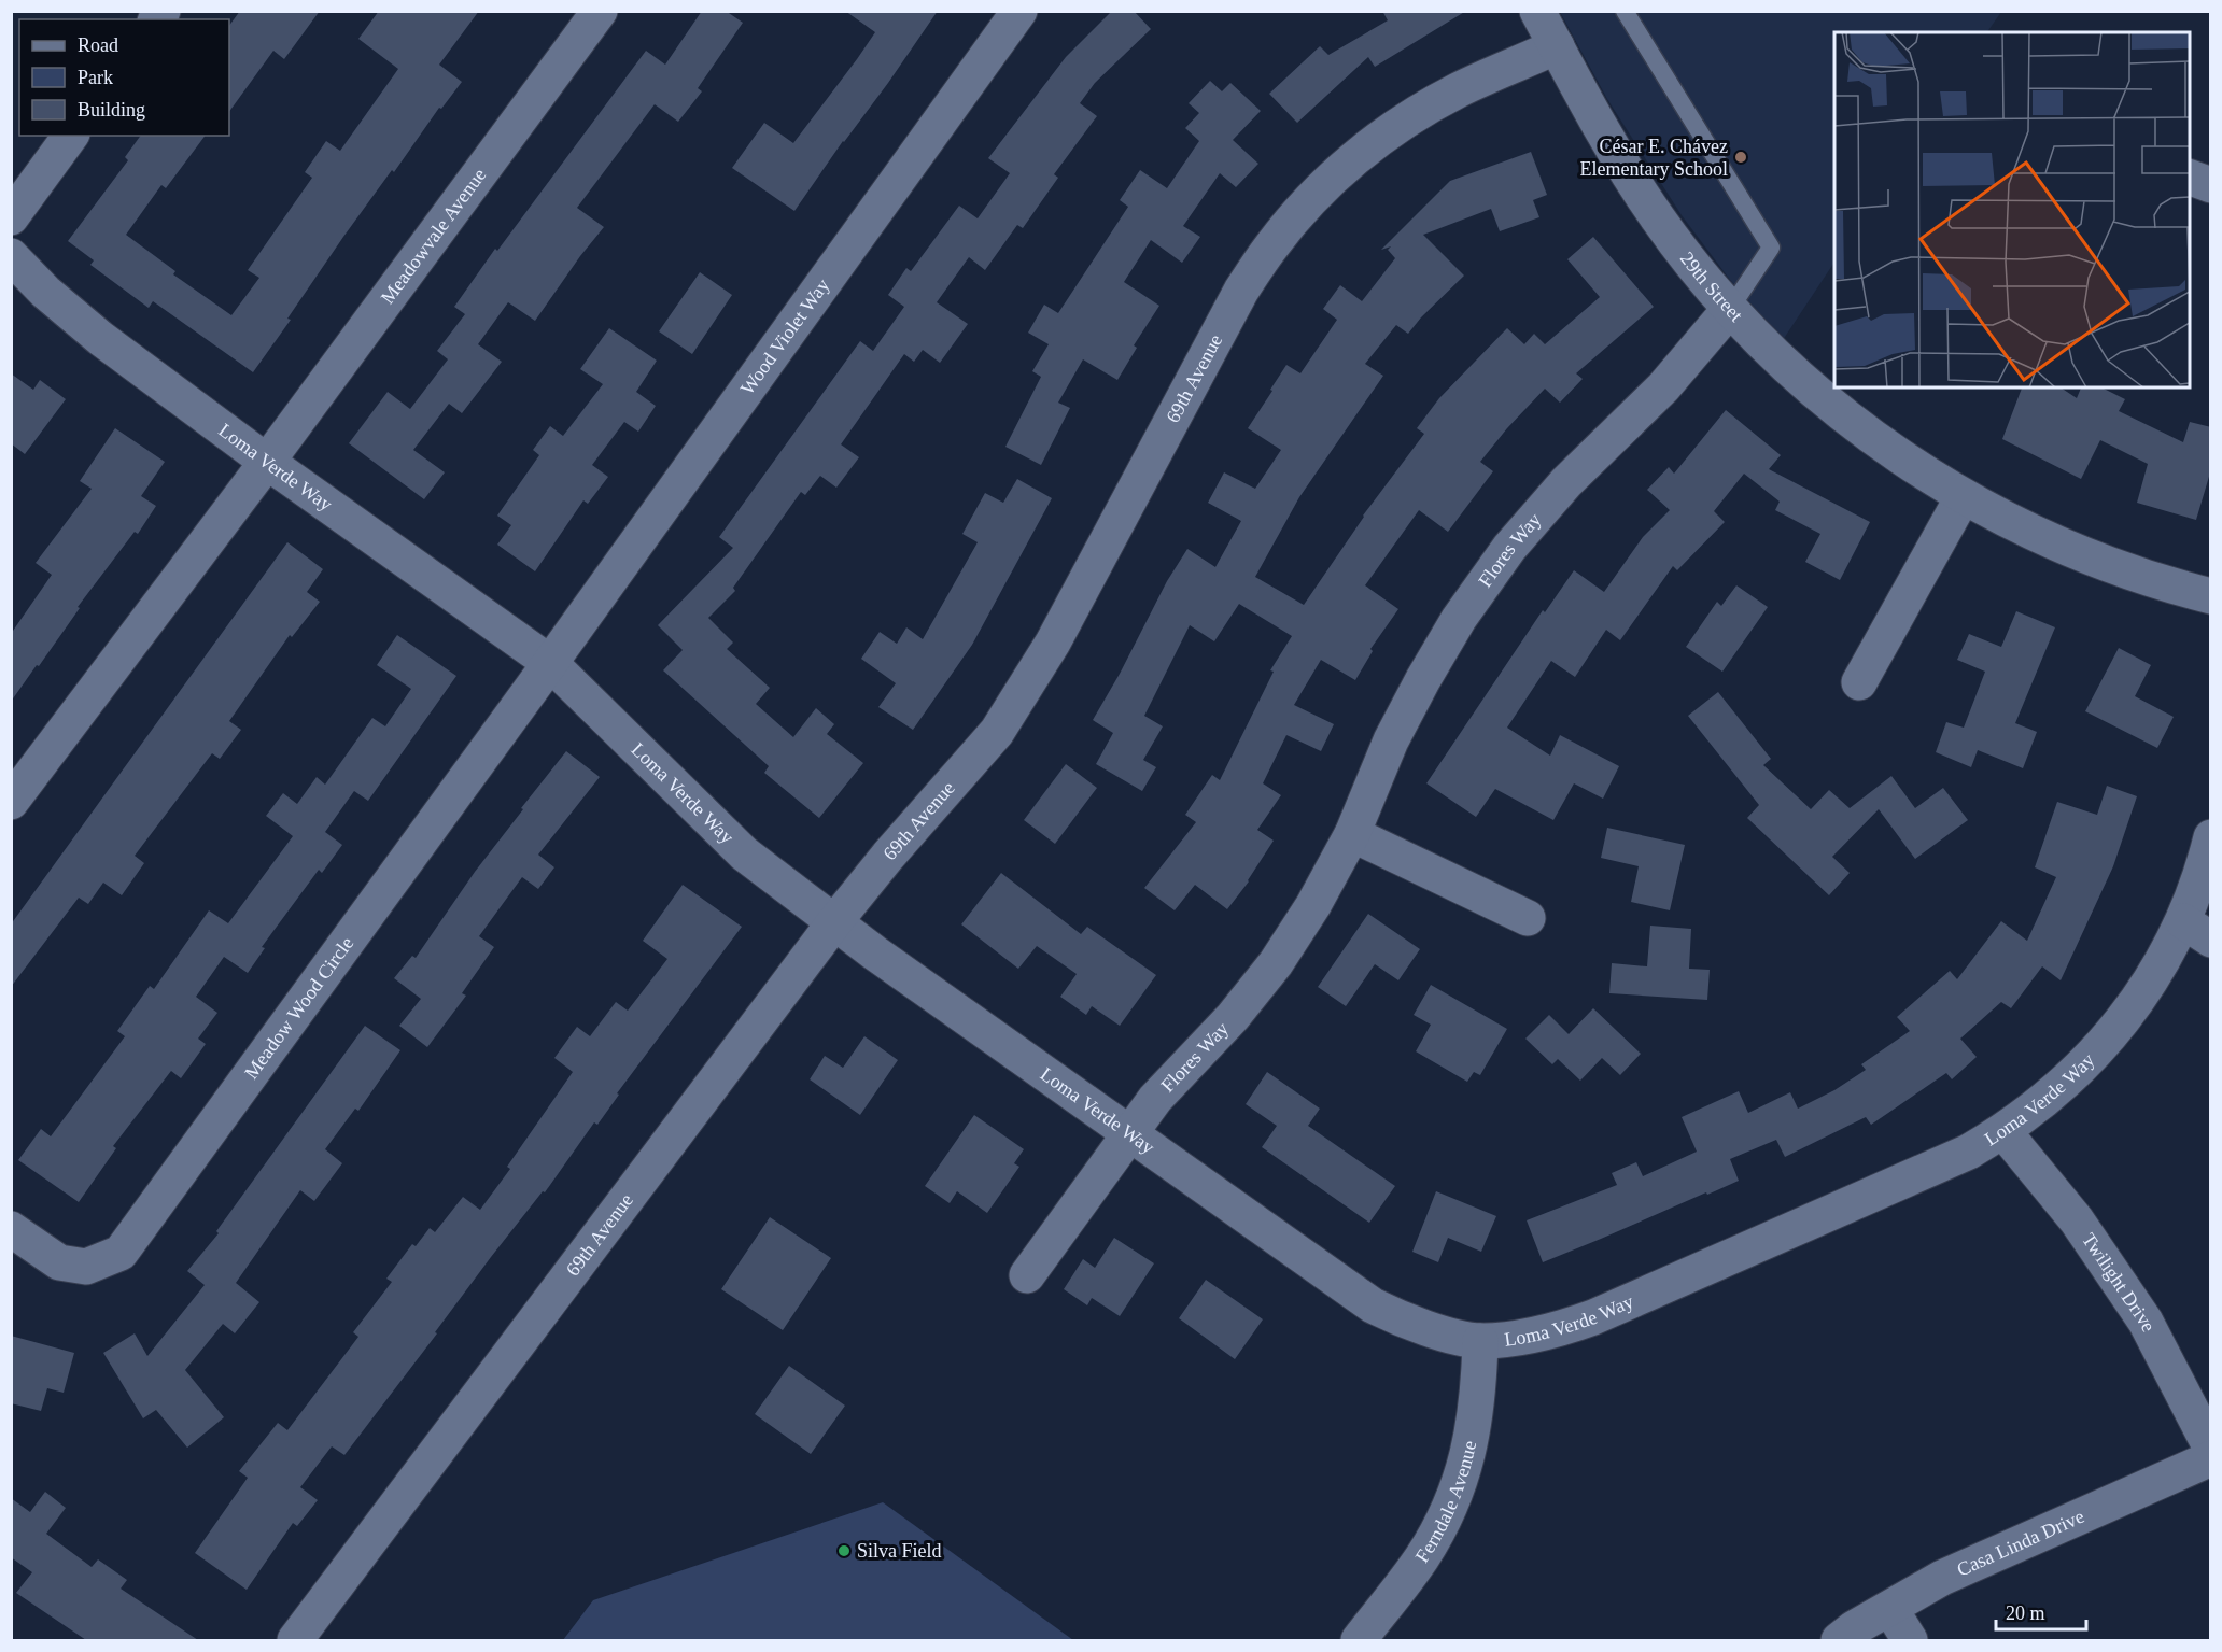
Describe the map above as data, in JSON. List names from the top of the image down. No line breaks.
{"streets":{"street":["Meadowvale Avenue","29th Street","Wood Violet Way","69th Avenue","Loma Verde Way","Flores Way","Meadow Wood Circle","Twilight Drive","Ferndale Avenue","Casa Linda Drive"]},"crossings":[["Meadowvale Avenue","Loma Verde Way"],["29th Street","69th Avenue"],["29th Street","Flores Way"],["Wood Violet Way","Loma Verde Way"],["Wood Violet Way","Meadow Wood Circle"],["69th Avenue","Loma Verde Way"],["Loma Verde Way","Flores Way"],["Loma Verde Way","Meadow Wood Circle"],["Loma Verde Way","Twilight Drive"],["Loma Verde Way","Ferndale Avenue"]],"places":["César E. Chávez Elementary School","Silva Field"],"legend":["Road","Park","Building"],"scale_bar":"20 m"}
